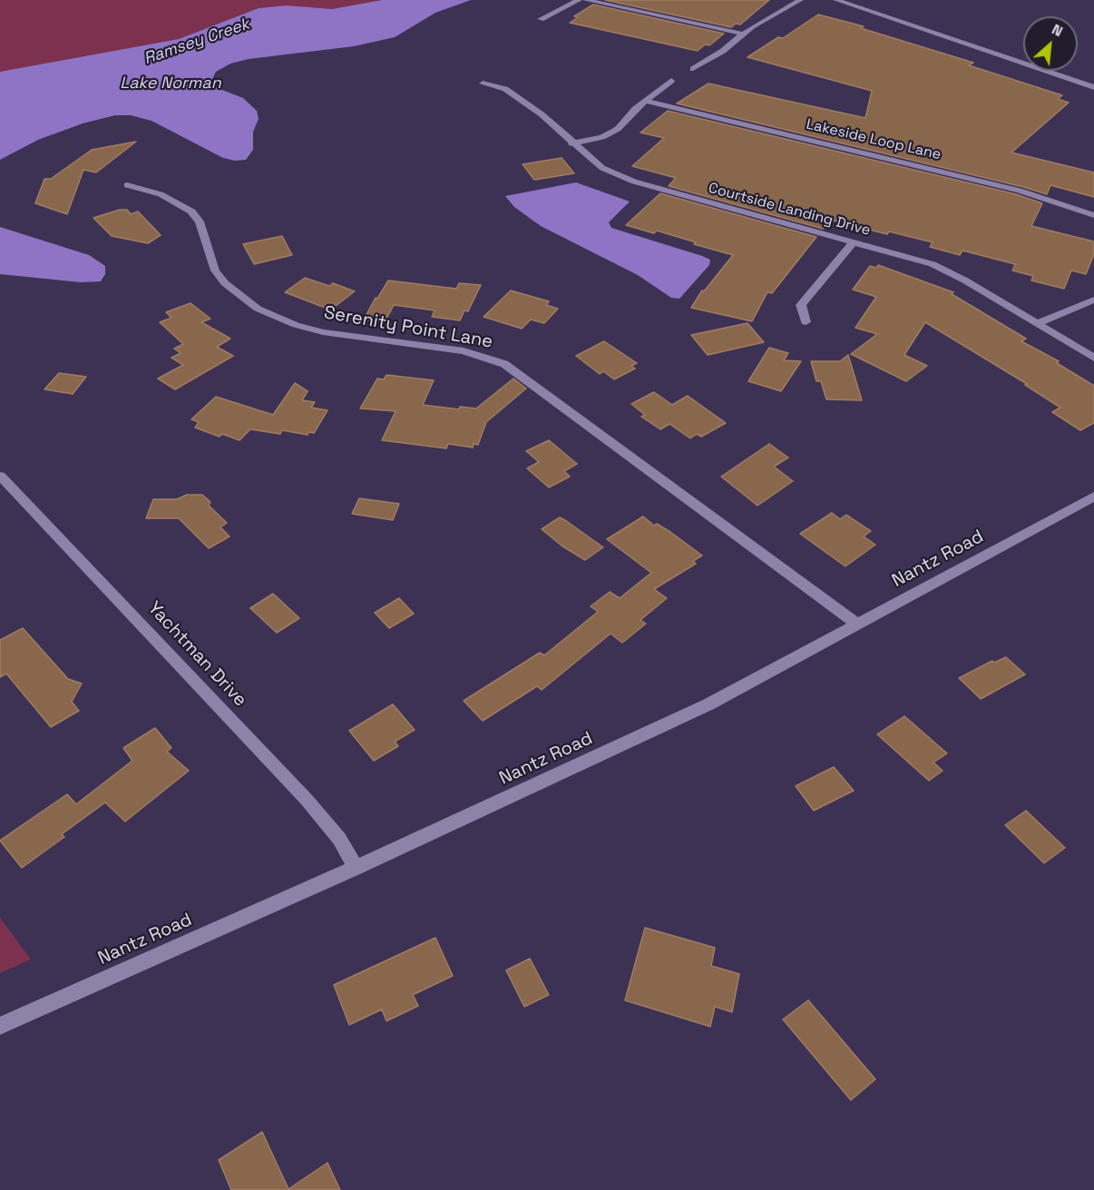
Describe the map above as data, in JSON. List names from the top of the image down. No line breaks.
{"streets":{"street":["Lakeside Loop Lane","Courtside Landing Drive","Serenity Point Lane","Nantz Road","Yachtman Drive"]},"crossings":[["Serenity Point Lane","Nantz Road"],["Nantz Road","Yachtman Drive"]],"water":["Ramsey Creek","Lake Norman"],"north":"top right"}
